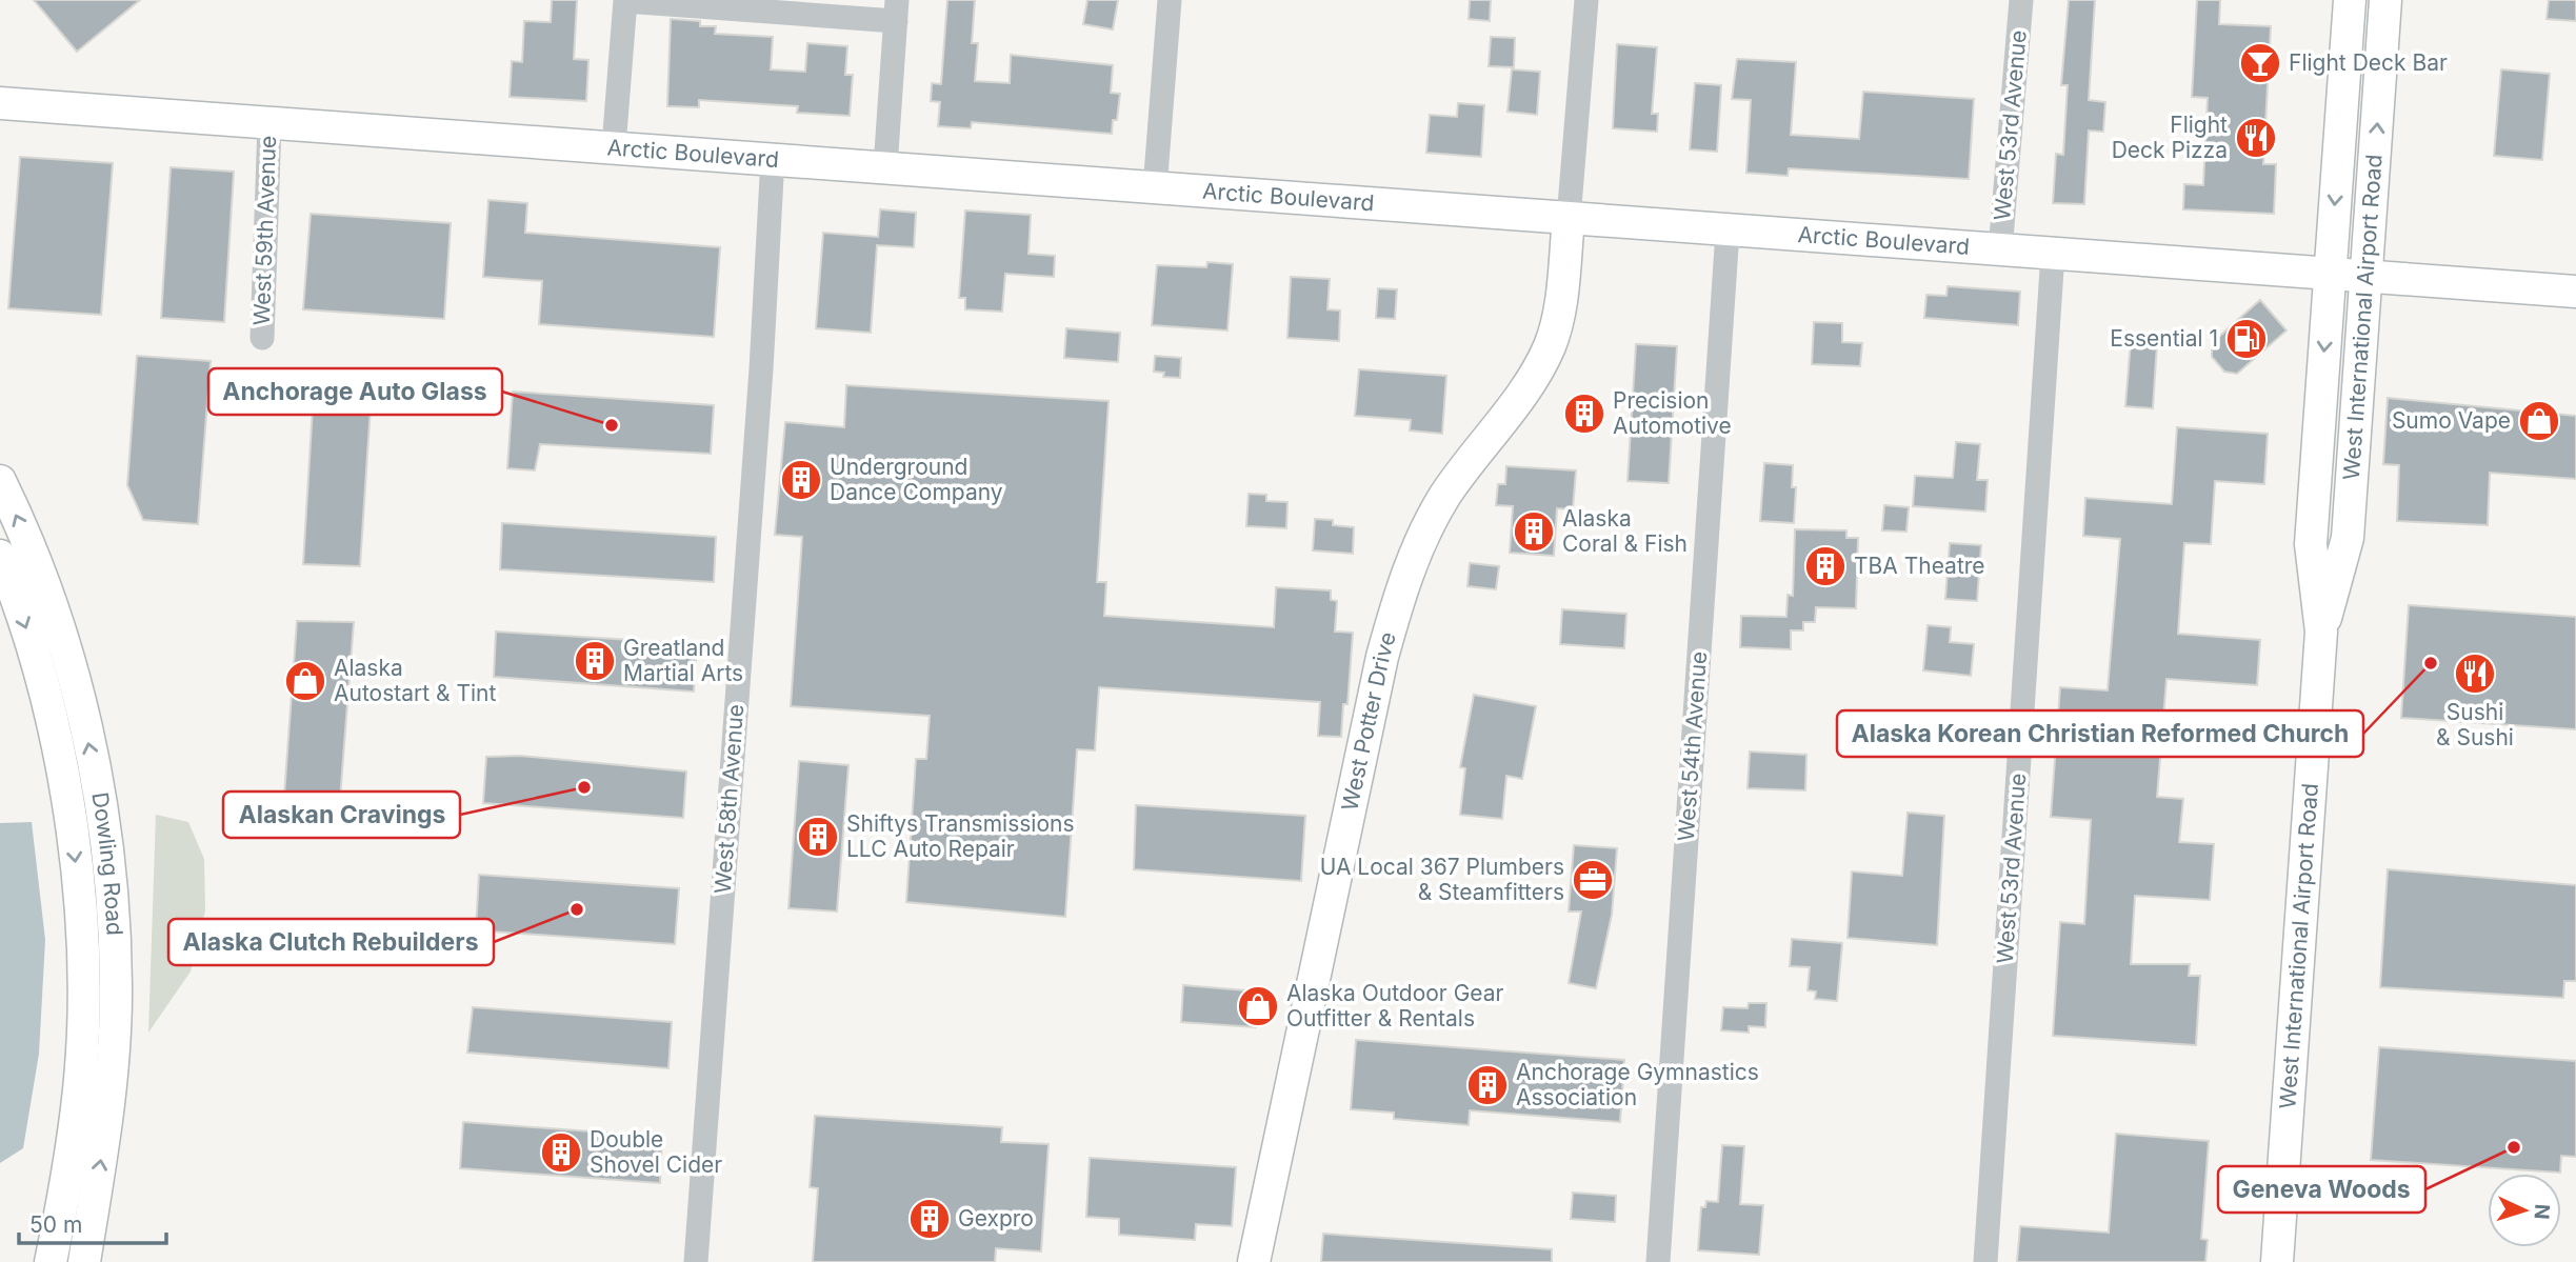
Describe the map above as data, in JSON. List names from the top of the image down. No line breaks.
{"streets":{"main road":["Arctic Boulevard","West International Airport Road","West Potter Drive","Dowling Road"],"street":["West 53rd Avenue","West 59th Avenue","West 54th Avenue","West 58th Avenue"]},"crossings":[["West 53rd Avenue","Arctic Boulevard"],["Arctic Boulevard","West 59th Avenue"],["Arctic Boulevard","West International Airport Road"],["Arctic Boulevard","West Potter Drive"],["Arctic Boulevard","West 54th Avenue"],["Arctic Boulevard","West 58th Avenue"]],"places":{"bar":["Flight Deck Bar"],"restaurant":["Flight Deck Pizza","Sushi & Sushi"],"fuel station":["Essential 1"],"building":["Precision Automotive","Underground Dance Company","Alaska Coral & Fish","TBA Theatre","Greatland Martial Arts","Shiftys Transmissions LLC Auto Repair","Anchorage Gymnastics Association","Double Shovel Cider","Gexpro"],"shop":["Sumo Vape","Alaska Autostart & Tint","Alaska Outdoor Gear Outfitter & Rentals"],"other":["Anchorage Auto Glass","Alaska Korean Christian Reformed Church","Alaskan Cravings","Alaska Clutch Rebuilders","Geneva Woods"],"office":["UA Local 367 Plumbers & Steamfitters"]},"scale_bar":"50 m","north":"right"}
